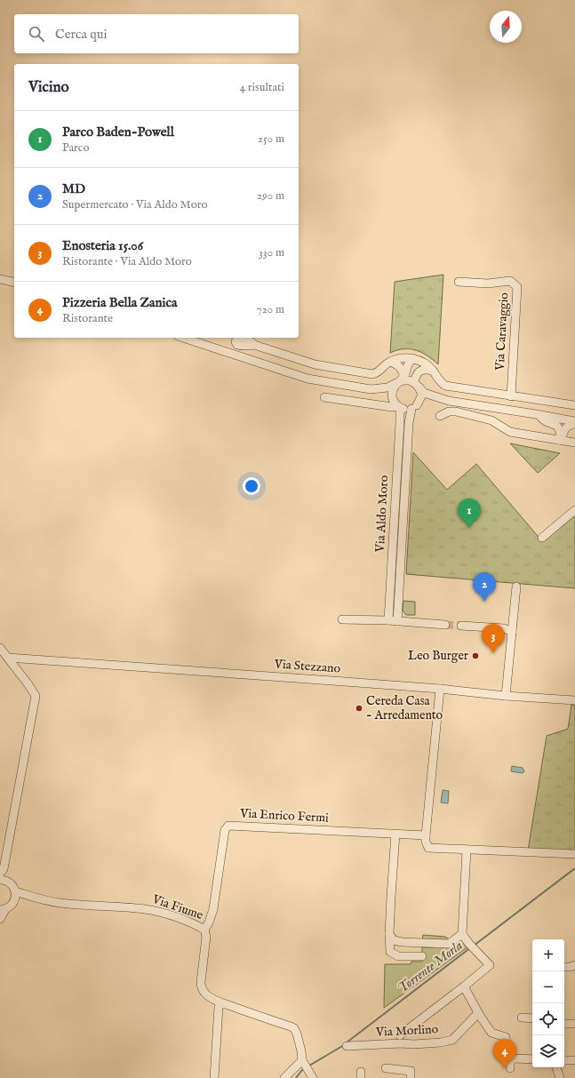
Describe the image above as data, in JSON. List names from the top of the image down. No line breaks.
{"streets":{"street":["Via Caravaggio","Via Aldo Moro","Via Stezzano","Via Enrico Fermi","Via Fiume","Via Morlino"]},"crossings":[["Via Enrico Fermi","Via Fiume"]],"water":["Torrente Morla"],"places":["Leo Burger","Cereda Casa - Arredamento"],"north":"top","page":{"search":"Cerca qui","heading":["Vicino","4 risultati"],"list":[{"mark":"1","name":"Parco Baden-Powell","note":"Parco","value":"250 m"},{"mark":"2","name":"MD","note":"Supermercato · Via Aldo Moro","value":"290 m"},{"mark":"3","name":"Enosteria 15.06","note":"Ristorante · Via Aldo Moro","value":"330 m"},{"mark":"4","name":"Pizzeria Bella Zanica","note":"Ristorante","value":"720 m"}],"pins":["1","2","3","4"],"map_buttons":["+","−"]}}
